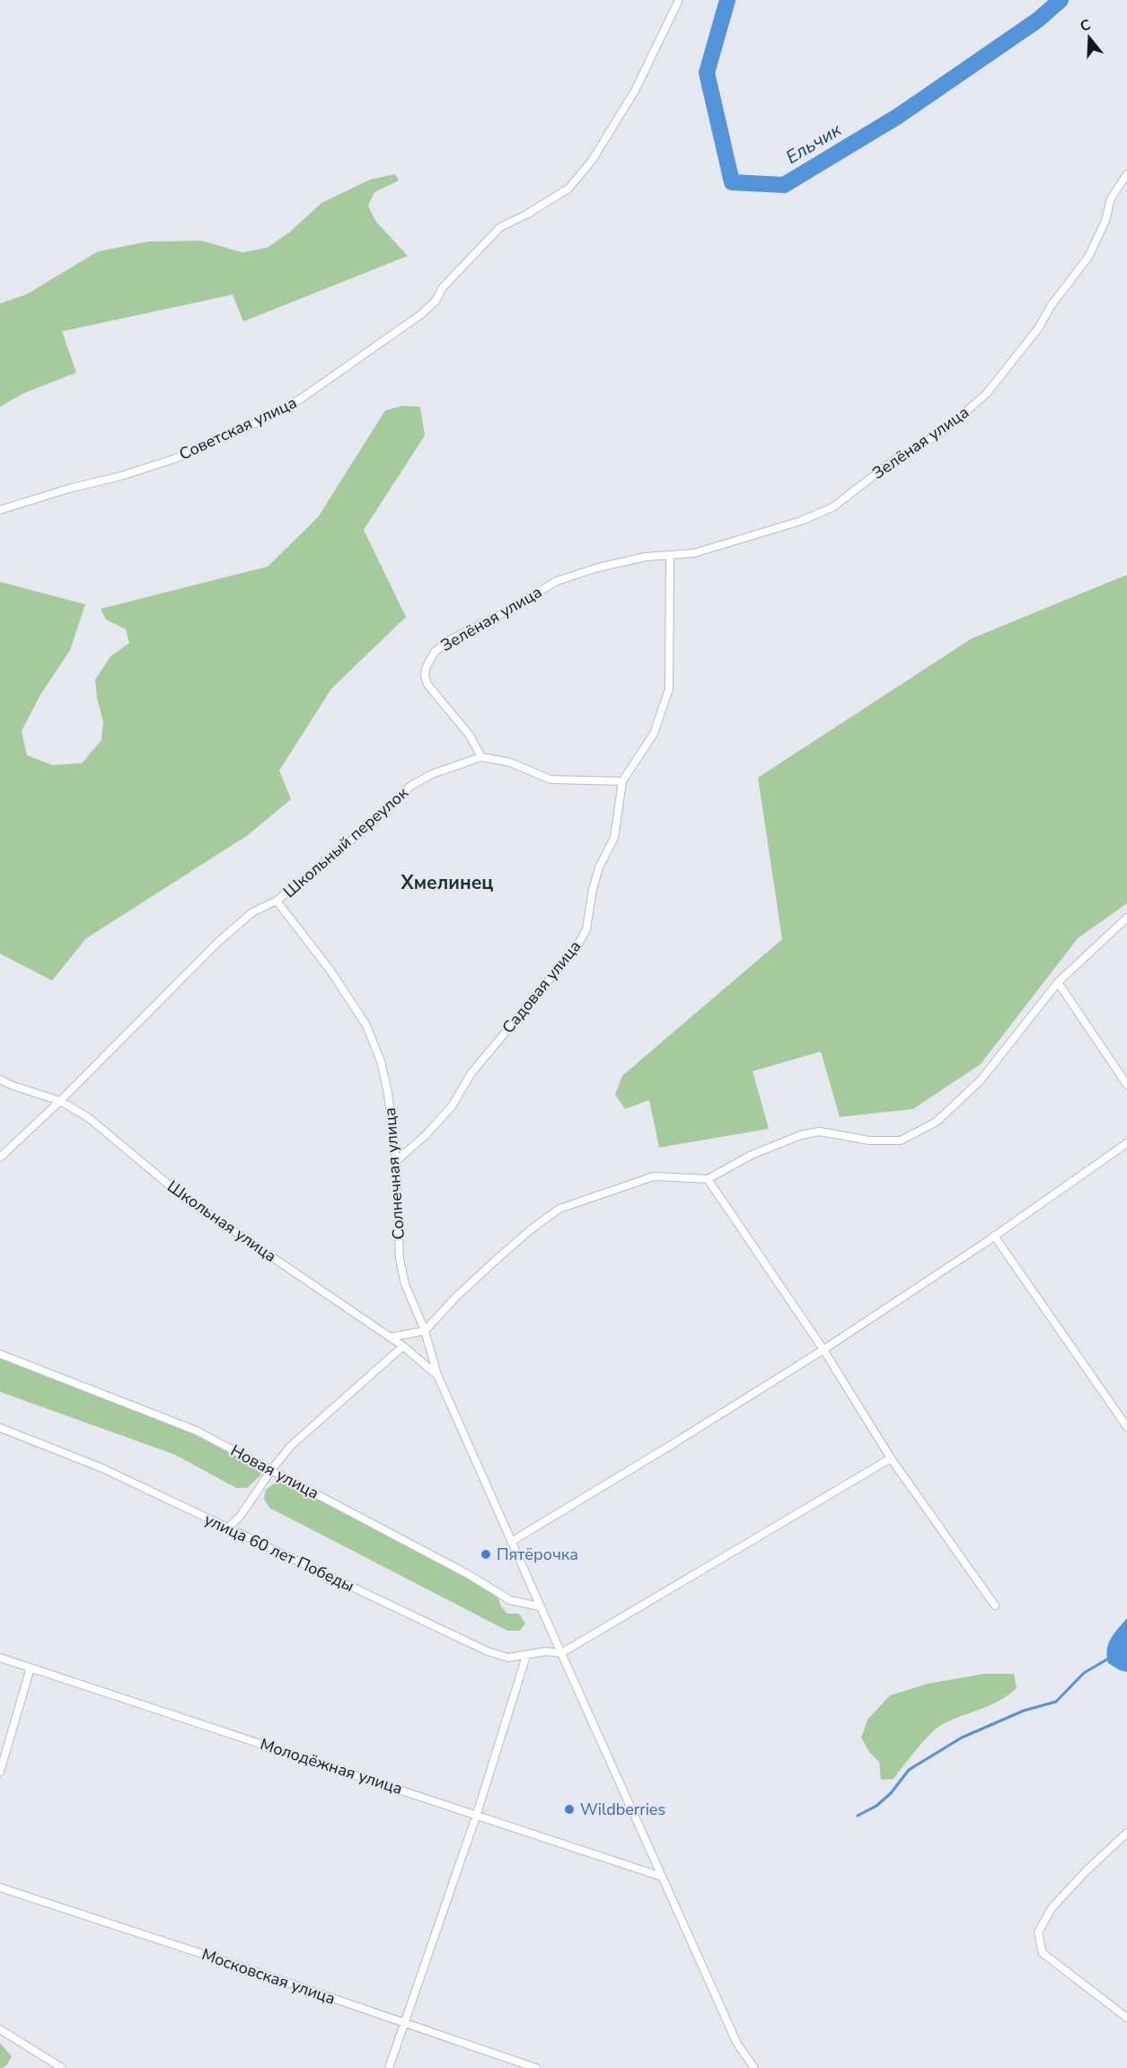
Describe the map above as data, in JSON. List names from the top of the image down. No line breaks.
{"streets":{"street":["Советская улица","Зелёная улица","Школьный переулок","Садовая улица","Солнечная улица","Школьная улица","Новая улица","улица 60 лет Победы","Молодёжная улица","Московская улица"]},"crossings":[["Зелёная улица","Школьный переулок"],["Школьный переулок","Садовая улица"],["Школьный переулок","Солнечная улица"],["Школьный переулок","Школьная улица"],["Садовая улица","Солнечная улица"],["Солнечная улица","Школьная улица"],["Солнечная улица","Новая улица"],["Солнечная улица","улица 60 лет Победы"],["Солнечная улица","Молодёжная улица"]],"districts":["Хмелинец"],"water":["Ельчик"],"places":["Пятёрочка","Wildberries"],"north":"top"}
